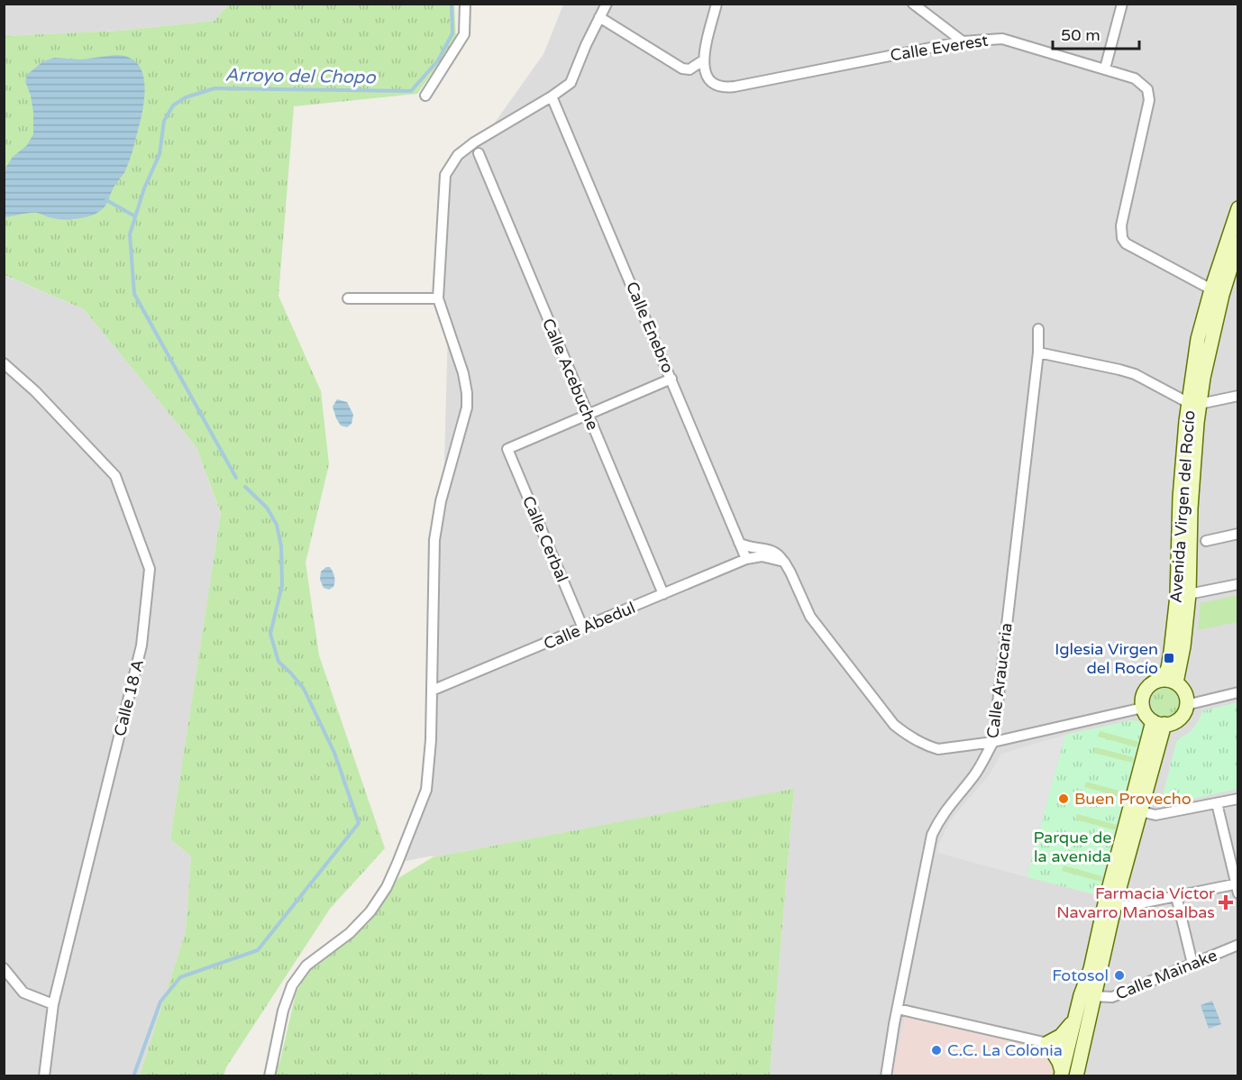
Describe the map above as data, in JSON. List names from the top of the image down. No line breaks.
{"streets":{"street":["Calle Everest","Calle Enebro","Calle Acebuche","Avenida Virgen del Rocío","Calle Cerbal","Calle Abedul","Calle Araucaria","Calle 18 A","Calle Mainake"]},"crossings":[["Calle Everest","Avenida Virgen del Rocío"],["Calle Enebro","Calle Abedul"],["Calle Acebuche","Calle Cerbal"],["Calle Acebuche","Calle Abedul"],["Calle Cerbal","Calle Abedul"]],"water":["Arroyo del Chopo"],"parks":["Parque de la avenida"],"places":{"transit":["Iglesia Virgen del Rocío"],"other":["Buen Provecho","Fotosol","C.C. La Colonia"],"health":["Farmacia Víctor Navarro Manosalbas"]},"scale_bar":"50 m"}
